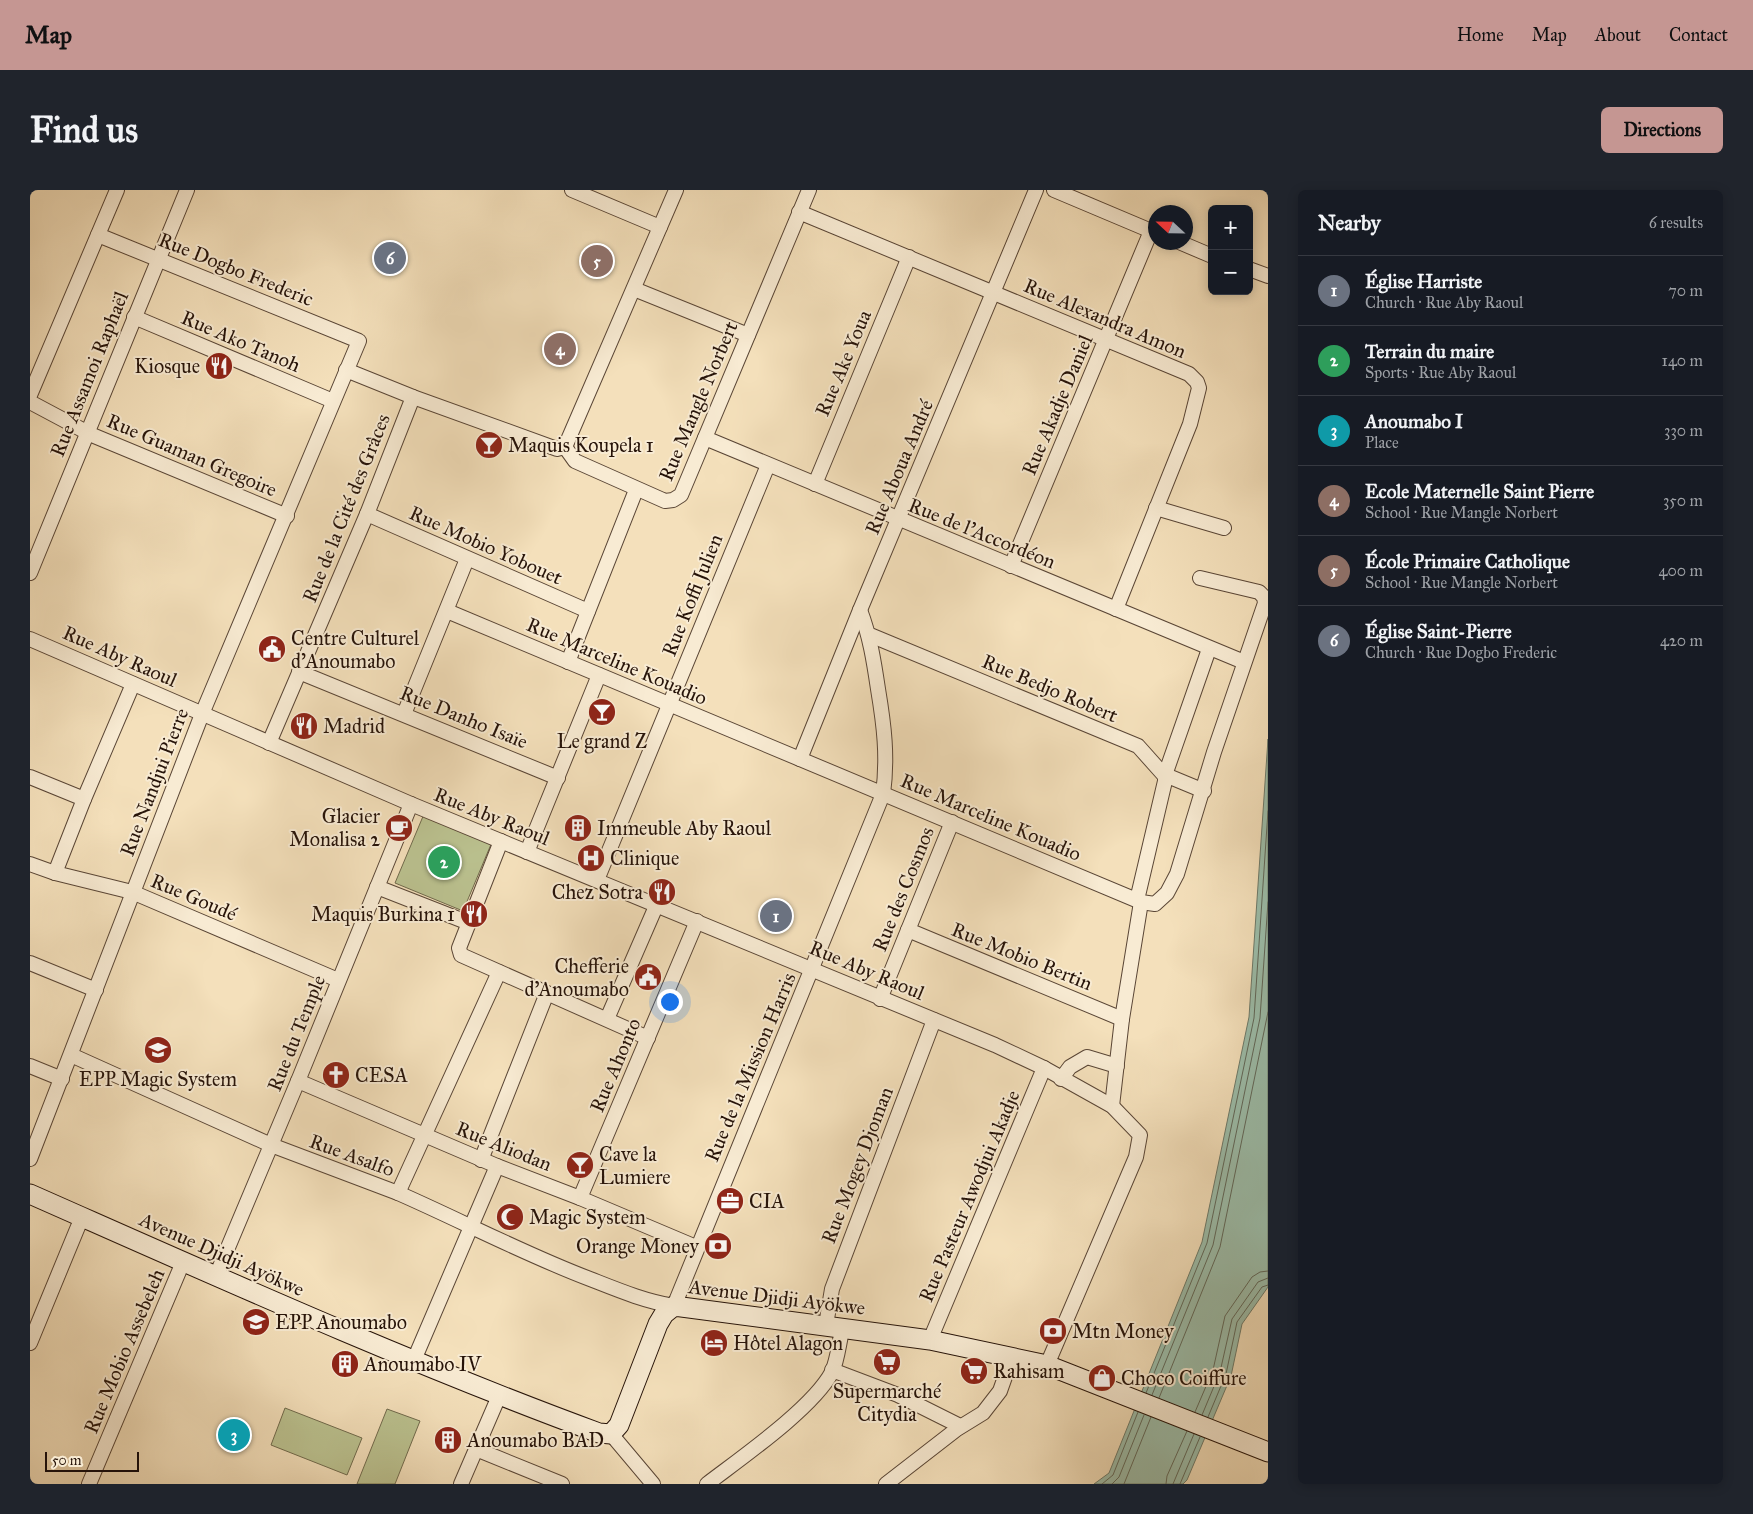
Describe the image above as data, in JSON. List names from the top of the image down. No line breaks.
{"streets":{"street":["Rue Dogbo Frederic","Rue Alexandra Amon","Rue Ako Tanoh","Rue Ake Youa","Rue Assamoi Raphaël","Rue Mangle Norbert","Rue Akadje Daniel","Rue Guaman Gregoire","Rue Aboua André","Rue de la Cité des Grâces","Rue de l'Accordéon","Rue Mobio Yobouet","Rue Koffi Julien","Rue Aby Raoul","Rue Marceline Kouadio","Rue Bedjo Robert","Rue Danho Isaïe","Rue Nandjui Pierre","Rue des Cosmos","Rue Goudé","Rue Mobio Bertin","Rue du Temple","Rue Ahonto","Rue de la Mission Harris","Rue Aliodan","Rue Asalfo","Rue Mogey Djoman","Rue Pasteur Awodjui Akadje","Avenue Djidji Ayökwe","Rue Mobio Assebeleh"]},"crossings":[["Rue Dogbo Frederic","Rue Assamoi Raphaël"],["Rue Dogbo Frederic","Rue Nandjui Pierre"],["Rue Alexandra Amon","Rue Ake Youa"],["Rue Alexandra Amon","Rue Mangle Norbert"],["Rue Alexandra Amon","Rue Akadje Daniel"],["Rue Alexandra Amon","Rue Aboua André"],["Rue Alexandra Amon","Rue de l'Accordéon"],["Rue Ako Tanoh","Rue Assamoi Raphaël"],["Rue Ako Tanoh","Rue Nandjui Pierre"],["Rue Ake Youa","Rue de l'Accordéon"],["Rue Assamoi Raphaël","Rue Guaman Gregoire"],["Rue Mangle Norbert","Rue de l'Accordéon"],["Rue Akadje Daniel","Rue de l'Accordéon"],["Rue Guaman Gregoire","Rue Nandjui Pierre"],["Rue Aboua André","Rue de l'Accordéon"],["Rue Aboua André","Rue Marceline Kouadio"],["Rue Aboua André","Rue de la Mission Harris"],["Rue de la Cité des Grâces","Rue Mobio Yobouet"],["Rue de la Cité des Grâces","Rue Aby Raoul"],["Rue de la Cité des Grâces","Rue Danho Isaïe"],["Rue de l'Accordéon","Rue Koffi Julien"],["Rue Koffi Julien","Rue Aby Raoul"],["Rue Koffi Julien","Rue Marceline Kouadio"],["Rue Aby Raoul","Rue Nandjui Pierre"],["Rue Aby Raoul","Rue des Cosmos"],["Rue Aby Raoul","Rue du Temple"],["Rue Aby Raoul","Rue Ahonto"],["Rue Aby Raoul","Rue de la Mission Harris"],["Rue Aby Raoul","Rue Mogey Djoman"],["Rue Aby Raoul","Rue Pasteur Awodjui Akadje"],["Rue Aby Raoul","Avenue Djidji Ayökwe"],["Rue Marceline Kouadio","Rue des Cosmos"],["Rue Marceline Kouadio","Rue de la Mission Harris"],["Rue Bedjo Robert","Rue de la Mission Harris"],["Rue Nandjui Pierre","Rue Goudé"],["Rue Nandjui Pierre","Rue Asalfo"],["Rue des Cosmos","Rue Mobio Bertin"],["Rue Goudé","Rue du Temple"],["Rue du Temple","Rue Aliodan"],["Rue du Temple","Rue Asalfo"],["Rue du Temple","Avenue Djidji Ayökwe"],["Rue Ahonto","Rue Aliodan"],["Rue de la Mission Harris","Rue Aliodan"],["Rue de la Mission Harris","Avenue Djidji Ayökwe"],["Rue Aliodan","Rue Asalfo"],["Rue Mogey Djoman","Avenue Djidji Ayökwe"],["Rue Pasteur Awodjui Akadje","Avenue Djidji Ayökwe"],["Avenue Djidji Ayökwe","Rue Mobio Assebeleh"]],"places":{"restaurant":["Kiosque","Madrid","Chez Sotra","Maquis Burkina 1"],"bar":["Maquis Koupela 1","Le grand Z","Cave la Lumiere"],"public building":["Centre Culturel d'Anoumabo","Chefferie d'Anoumabo"],"cafe":["Glacier Monalisa 2"],"building":["Immeuble Aby Raoul","Anoumabo IV","Anoumabo BAD"],"hospital":["Clinique"],"school or university":["EPP Magic System","EPP Anoumabo"],"church":["CESA"],"office":["CIA"],"mosque":["Magic System"],"bank":["Orange Money","Mtn Money"],"hotel":["Hôtel Alagon"],"supermarket":["Supermarché Citydia","Rahisam"],"shop":["Choco Coiffure"]},"scale_bar":"50 m","north":"left","page":{"header":"Map","nav":["Home","Map","About","Contact"],"buttons":"Directions","title":"Find us","heading":["Nearby","6 results"],"map_buttons":["+","−"],"pins":["6","5","4","2","1","3"],"list":[{"mark":"1","name":"Église Harriste","note":"Church · Rue Aby Raoul","value":"70 m"},{"mark":"2","name":"Terrain du maire","note":"Sports · Rue Aby Raoul","value":"140 m"},{"mark":"3","name":"Anoumabo I","note":"Place","value":"330 m"},{"mark":"4","name":"Ecole Maternelle Saint Pierre","note":"School · Rue Mangle Norbert","value":"350 m"},{"mark":"5","name":"École Primaire Catholique","note":"School · Rue Mangle Norbert","value":"400 m"},{"mark":"6","name":"Église Saint-Pierre","note":"Church · Rue Dogbo Frederic","value":"420 m"}],"scale":"50 m"}}
